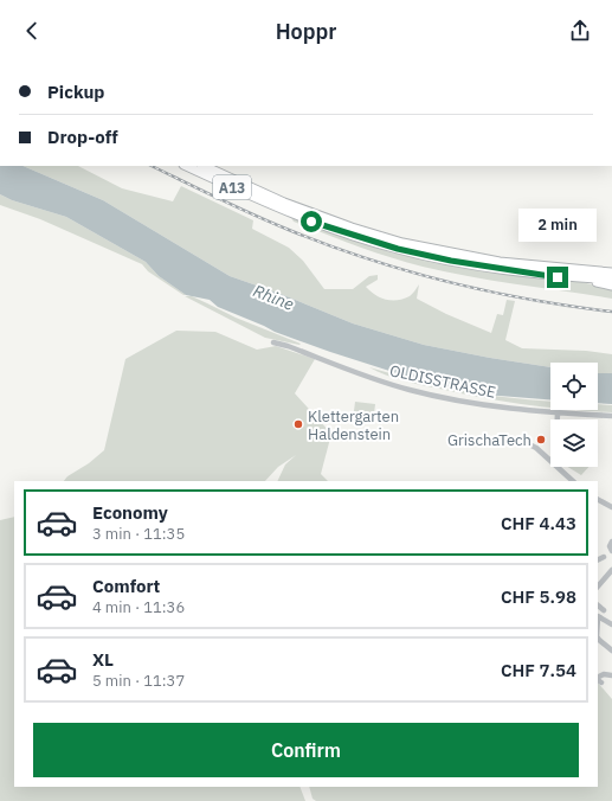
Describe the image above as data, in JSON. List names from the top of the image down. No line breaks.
{"streets":{"highway":["A13"],"street":["OLDISSTRASSE"]},"water":["Rhine"],"places":["Klettergarten Haldenstein","GrischaTech"],"page":{"header":"Hoppr","banner":["Pickup","Drop-off"],"bubble":"2 min","list":[{"name":"Economy","note":"3 min · 11:35","value":"CHF 4.43"},{"name":"Comfort","note":"4 min · 11:36","value":"CHF 5.98"},{"name":"XL","note":"5 min · 11:37","value":"CHF 7.54"}],"buttons":"Confirm"}}
